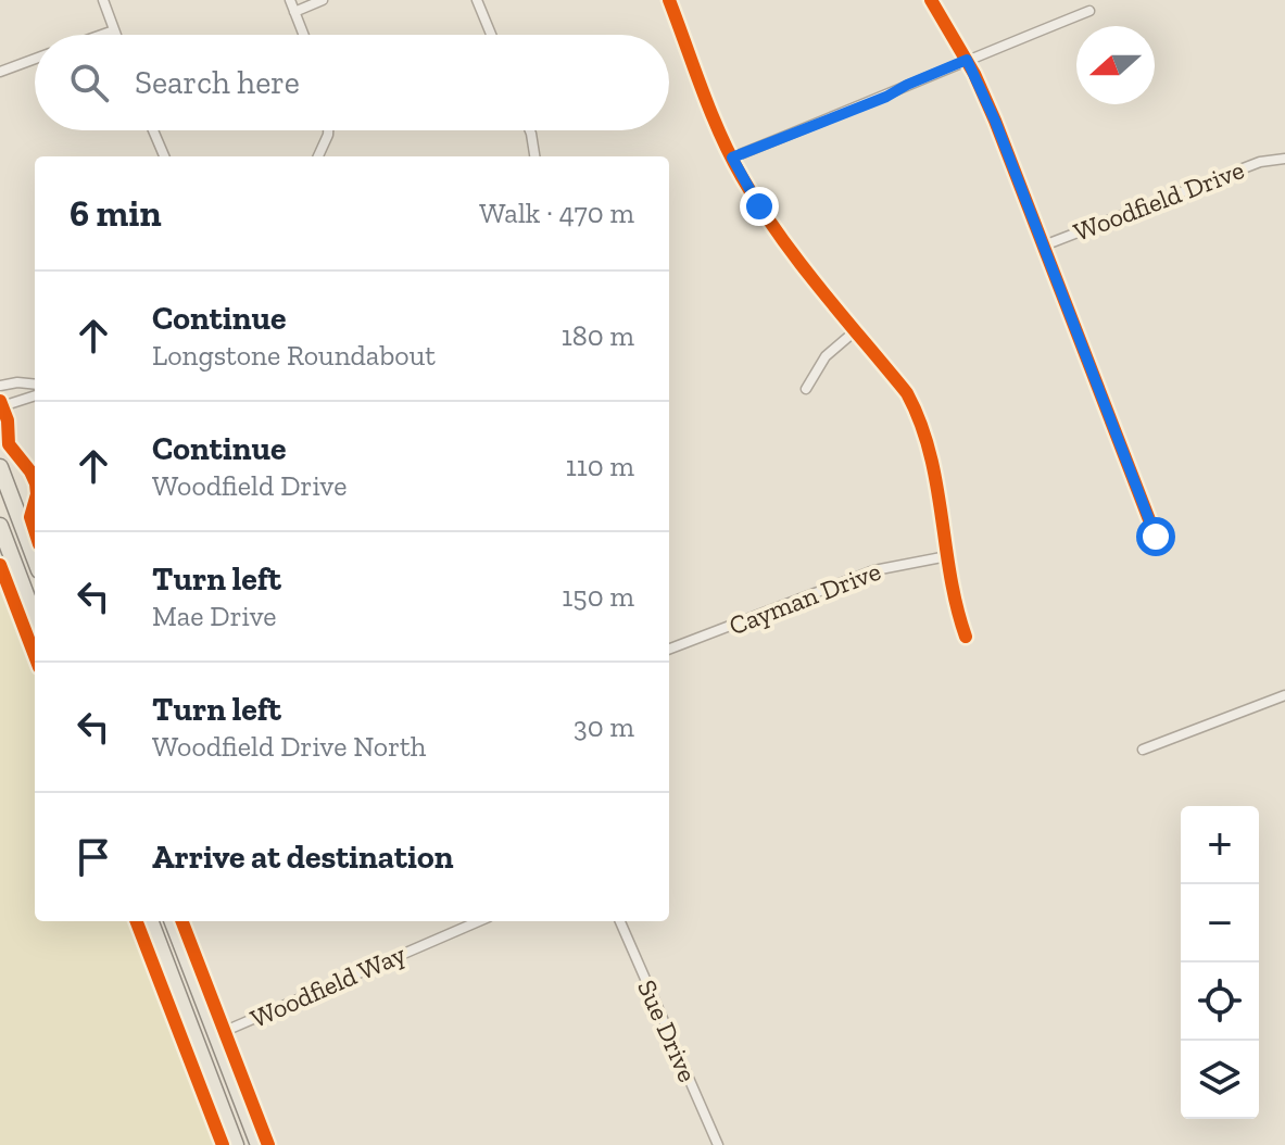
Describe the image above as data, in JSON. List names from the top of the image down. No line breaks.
{"streets":{"street":["Woodfield Drive","Cayman Drive","Woodfield Way","Sue Drive"]},"north":"left","page":{"search":"Search here","heading":["6 min","Walk · 470 m"],"list":[["Continue","Longstone Roundabout","180 m"],["Continue","Woodfield Drive","110 m"],["Turn left","Mae Drive","150 m"],["Turn left","Woodfield Drive North","30 m"],"Arrive at destination"],"map_buttons":["+","−"]}}
